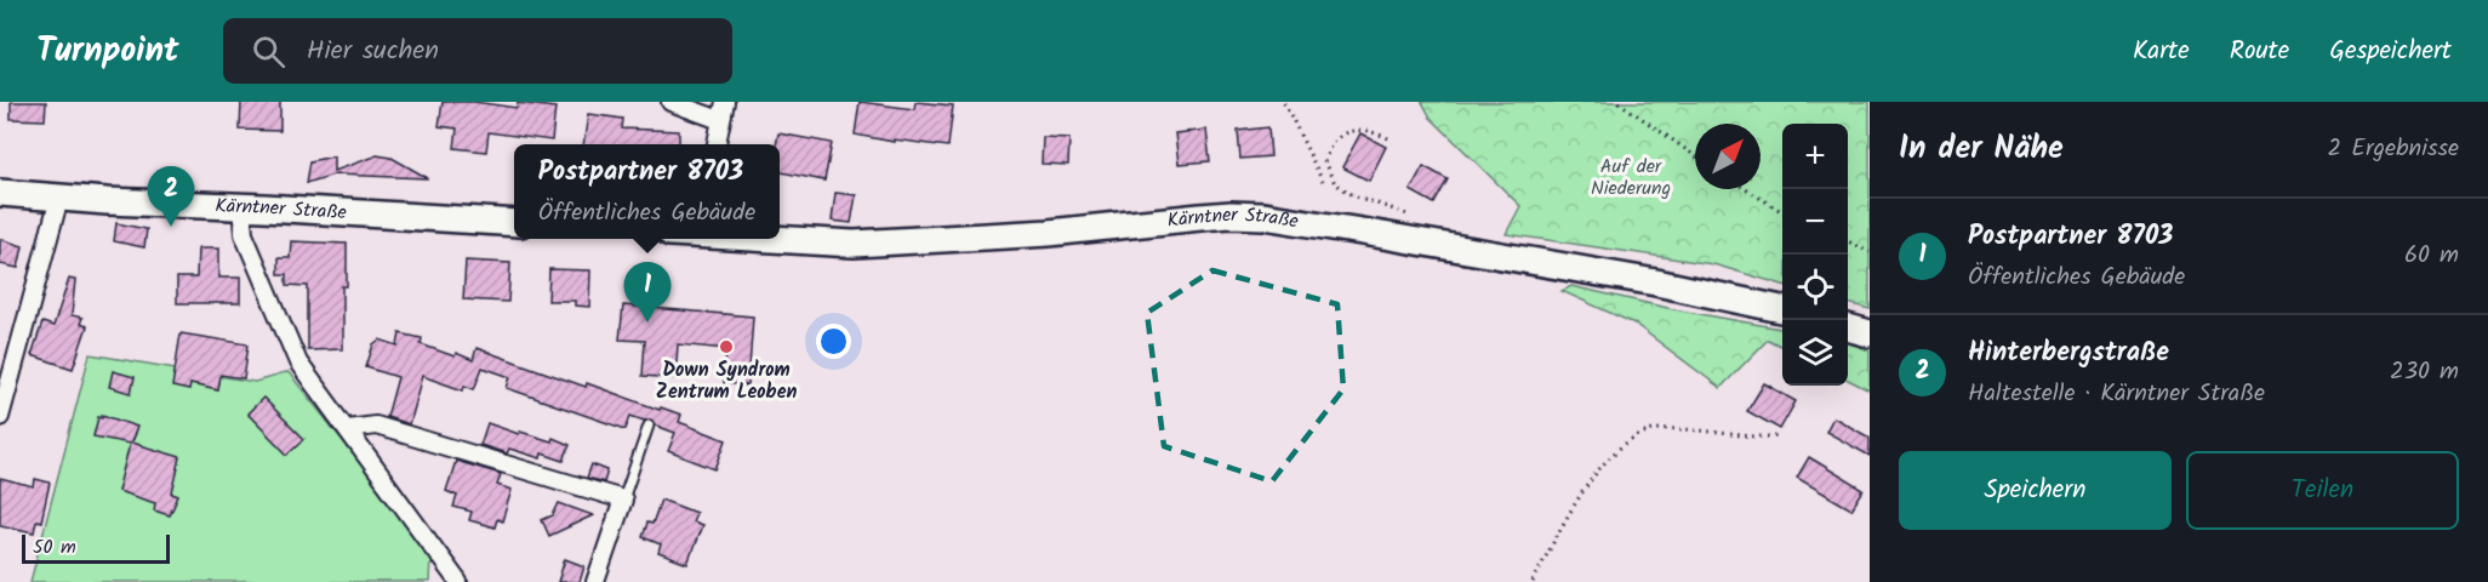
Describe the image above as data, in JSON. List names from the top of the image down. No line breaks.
{"streets":{"main road":["Kärntner Straße"]},"parks":["Auf der Niederung"],"places":["Down Syndrom Zentrum Leoben"],"scale_bar":"50 m","north":"top right","page":{"header":"Turnpoint","search":"Hier suchen","nav":["Karte","Route","Gespeichert"],"heading":["In der Nähe","2 Ergebnisse"],"map_buttons":["+","−"],"popup":["Postpartner 8703","Öffentliches Gebäude"],"pins":["2","1"],"list":[{"mark":"1","name":"Postpartner 8703","note":"Öffentliches Gebäude","value":"60 m"},{"mark":"2","name":"Hinterbergstraße","note":"Haltestelle · Kärntner Straße","value":"230 m"}],"buttons":["Speichern","Teilen"],"scale":"50 m"}}
